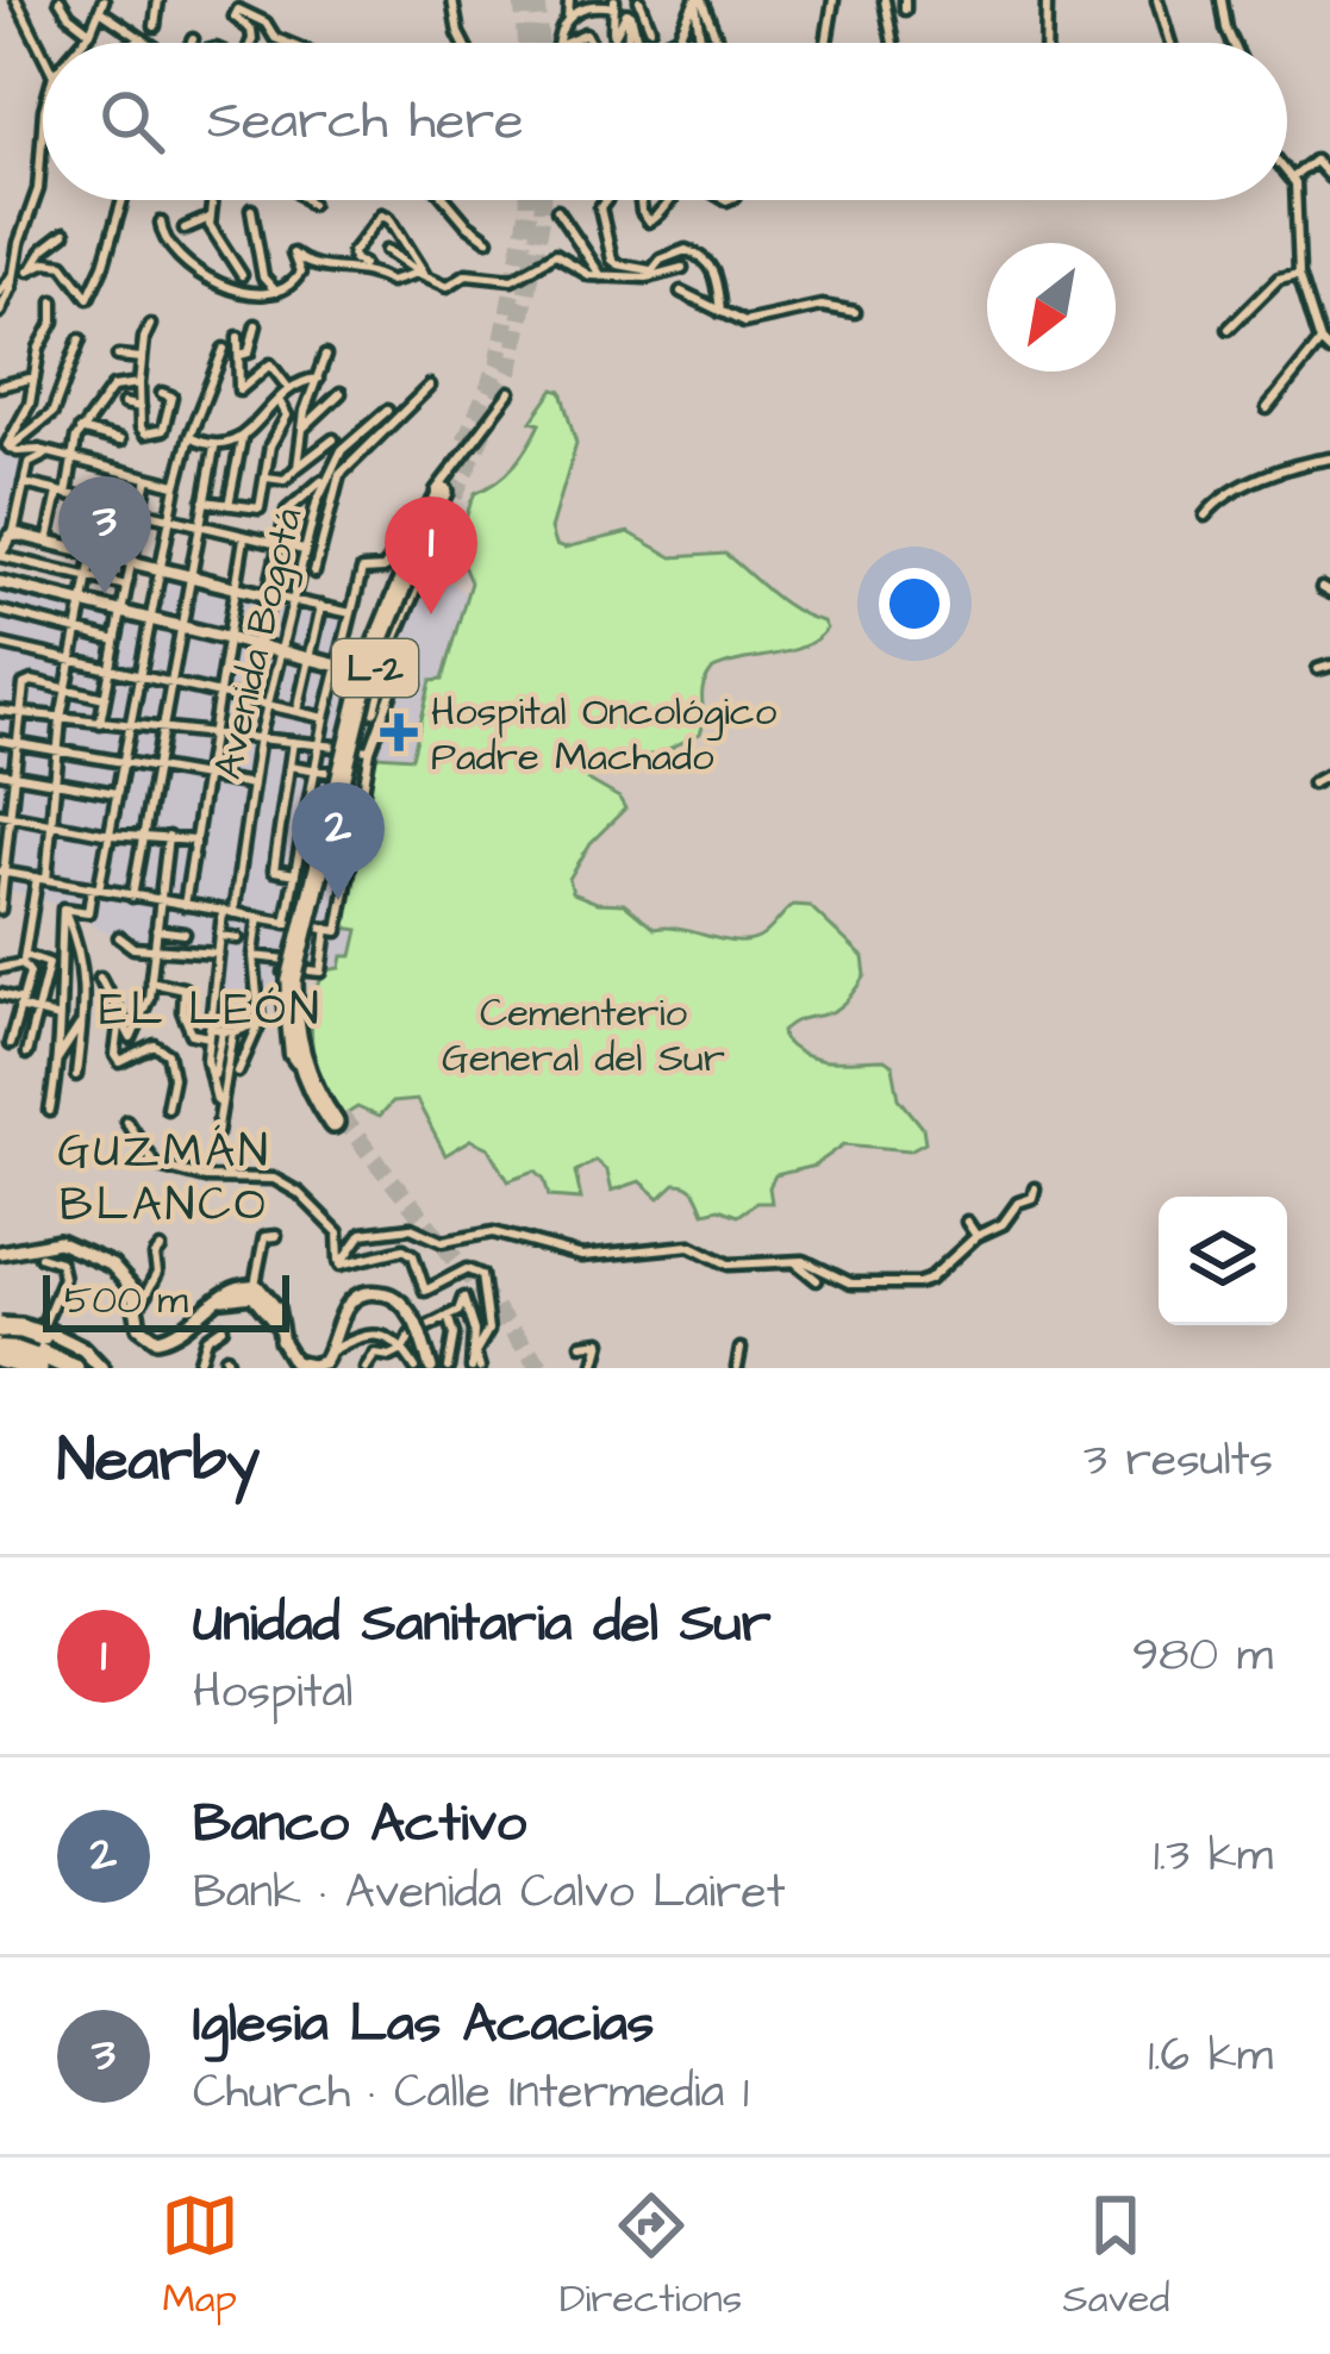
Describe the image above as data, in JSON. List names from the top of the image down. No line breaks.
{"streets":{"highway":["L-2"],"street":["Avenida Bogotá"]},"districts":["EL LEÓN","GUZMÁN BLANCO"],"parks":["Cementerio General del Sur"],"places":{"health":["Hospital Oncológico Padre Machado"]},"scale_bar":"500 m","north":"bottom left","page":{"search":"Search here","pins":["3","1","2"],"scale":"500 m","heading":["Nearby","3 results"],"list":[{"mark":"1","name":"Unidad Sanitaria del Sur","note":"Hospital","value":"980 m"},{"mark":"2","name":"Banco Activo","note":"Bank · Avenida Calvo Lairet","value":"1.3 km"},{"mark":"3","name":"Iglesia Las Acacias","note":"Church · Calle Intermedia 1","value":"1.6 km"}],"nav":["Map","Directions","Saved"]}}
